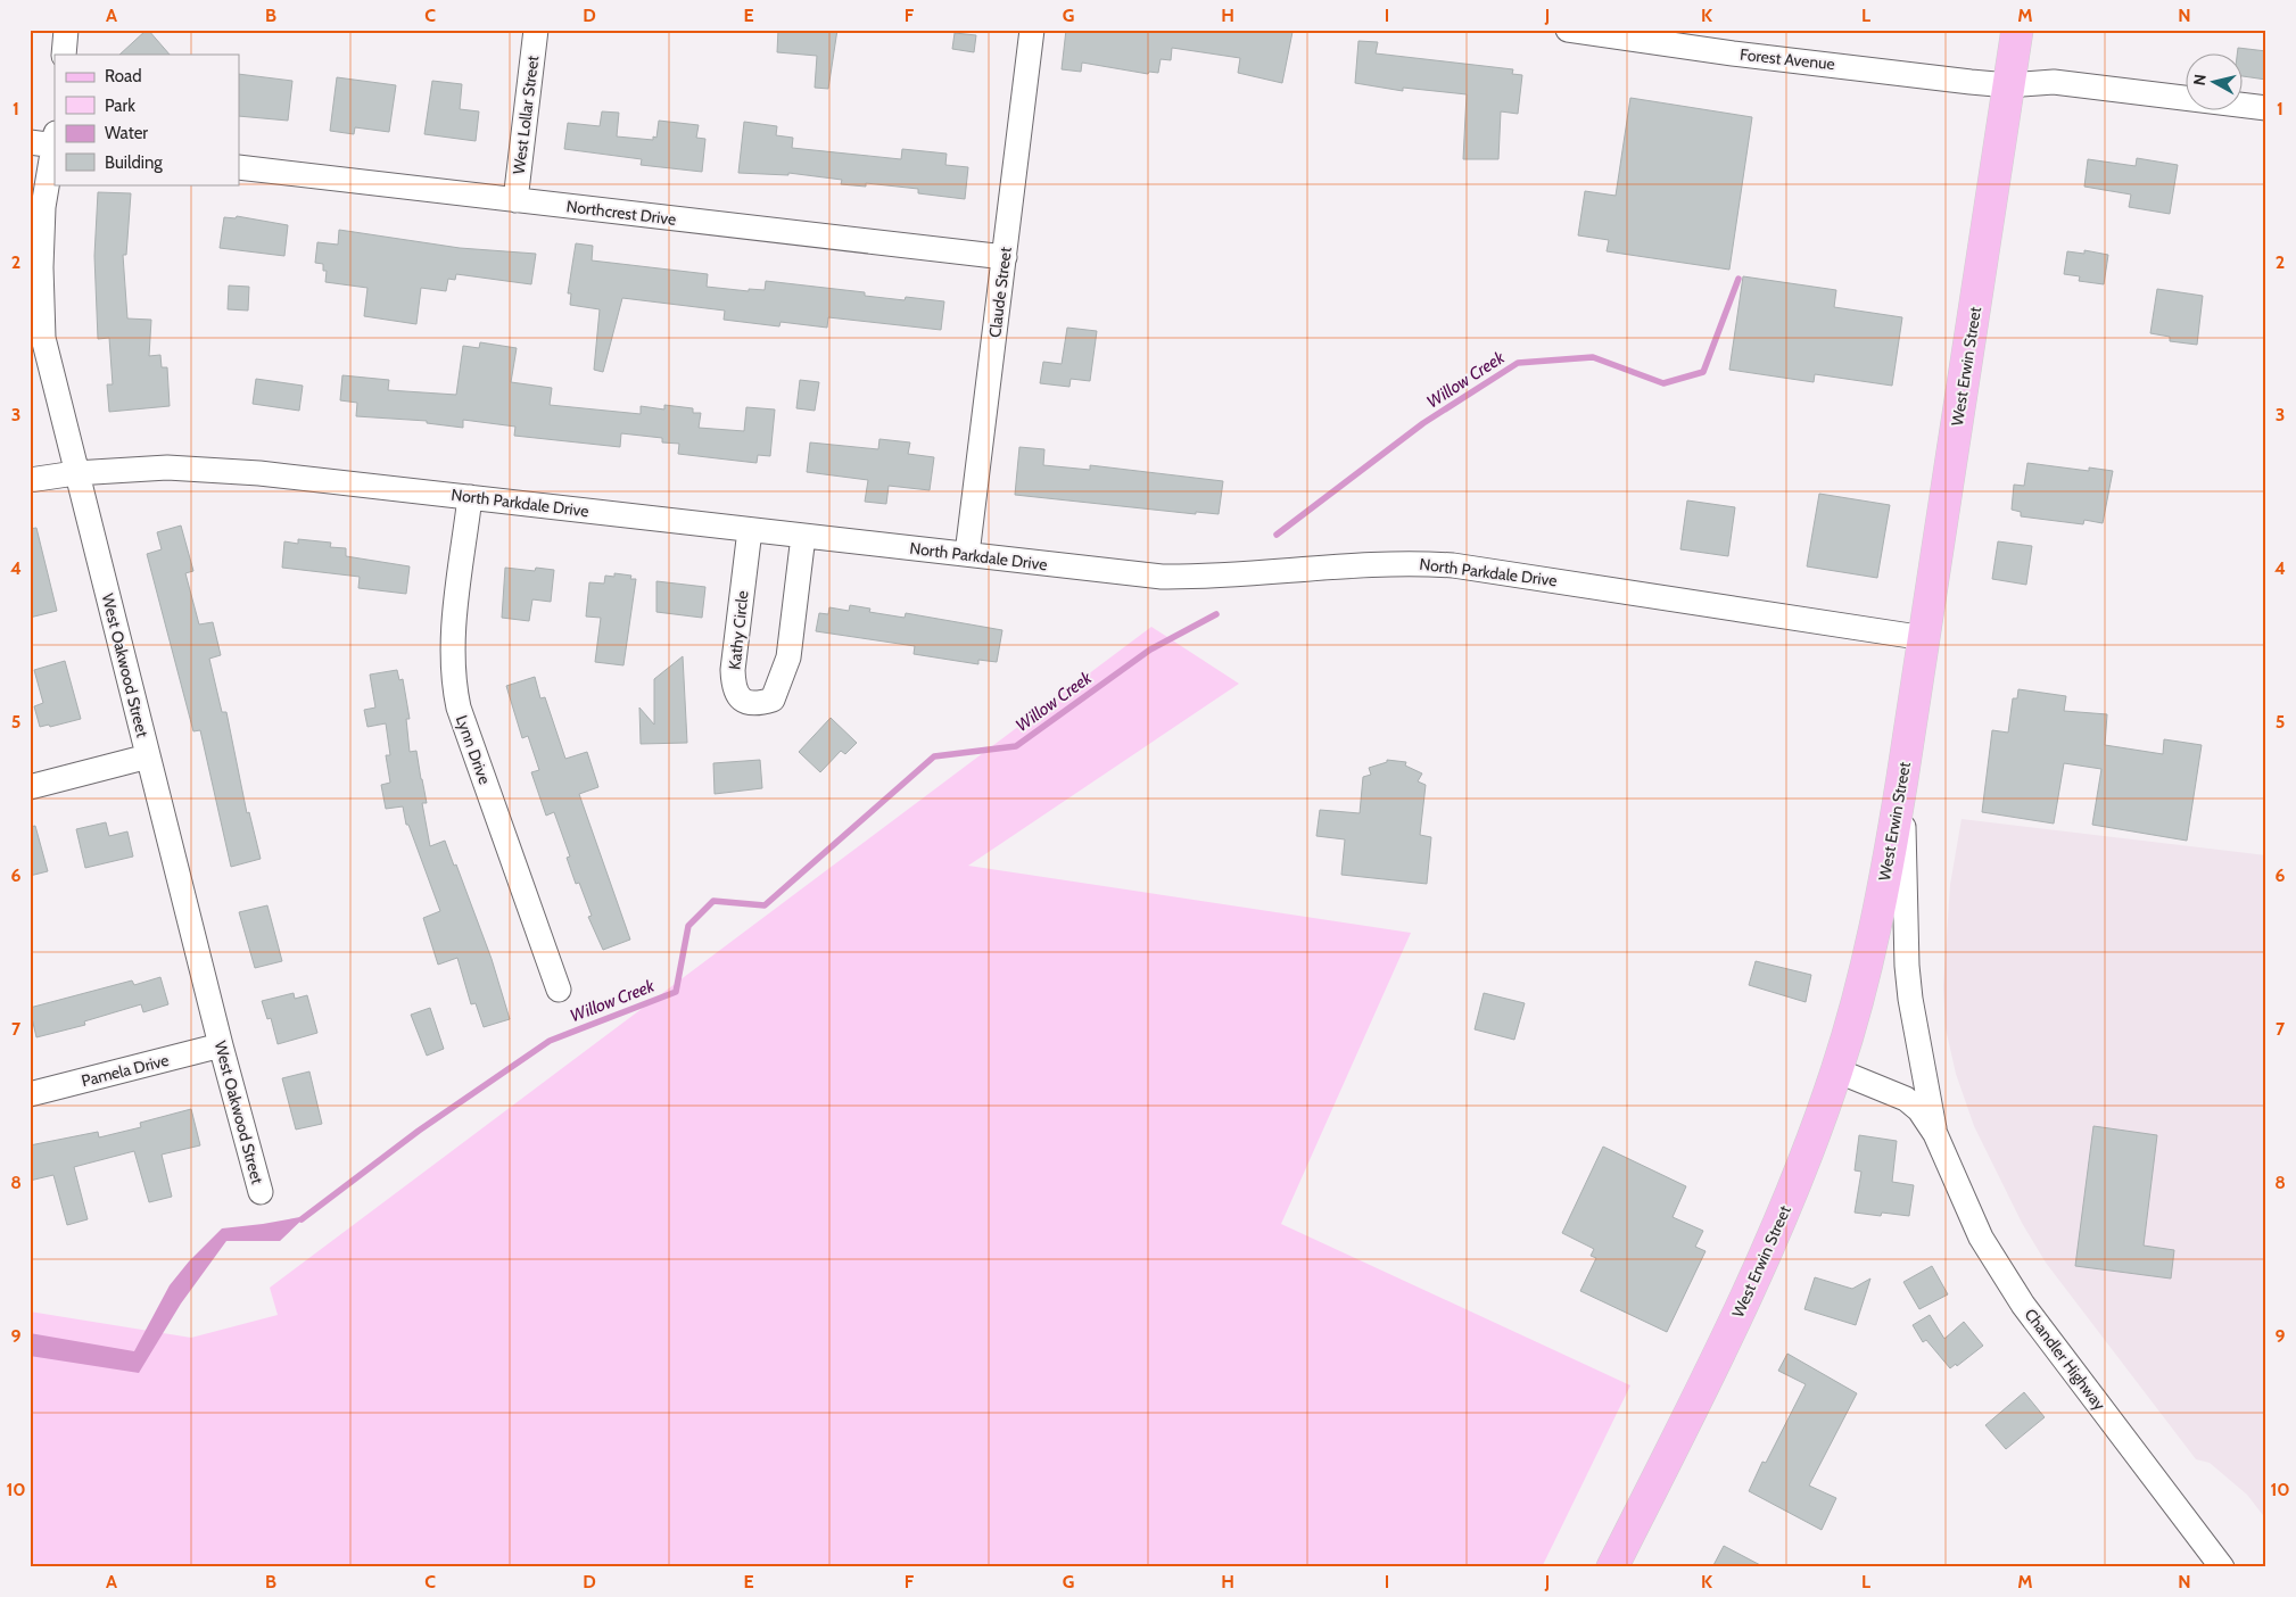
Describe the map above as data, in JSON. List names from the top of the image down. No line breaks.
{"streets":{"main road":["West Erwin Street"],"street":["Forest Avenue","West Lollar Street","Northcrest Drive","Claude Street","North Parkdale Drive","Kathy Circle","West Oakwood Street","Lynn Drive","Pamela Drive","Chandler Highway"]},"crossings":[["Forest Avenue","West Erwin Street"],["West Lollar Street","Northcrest Drive"],["Northcrest Drive","Claude Street"],["Claude Street","North Parkdale Drive"],["West Erwin Street","North Parkdale Drive"],["West Erwin Street","Chandler Highway"],["North Parkdale Drive","Kathy Circle"],["North Parkdale Drive","West Oakwood Street"],["North Parkdale Drive","Lynn Drive"],["West Oakwood Street","Pamela Drive"]],"water":["Willow Creek"],"legend":["Road","Park","Water","Building"],"north":"left","grid":{"columns":["A","B","C","D","E","F","G","H","I","J","K","L","M","N"],"rows":["1","2","3","4","5","6","7","8","9","10"]}}
